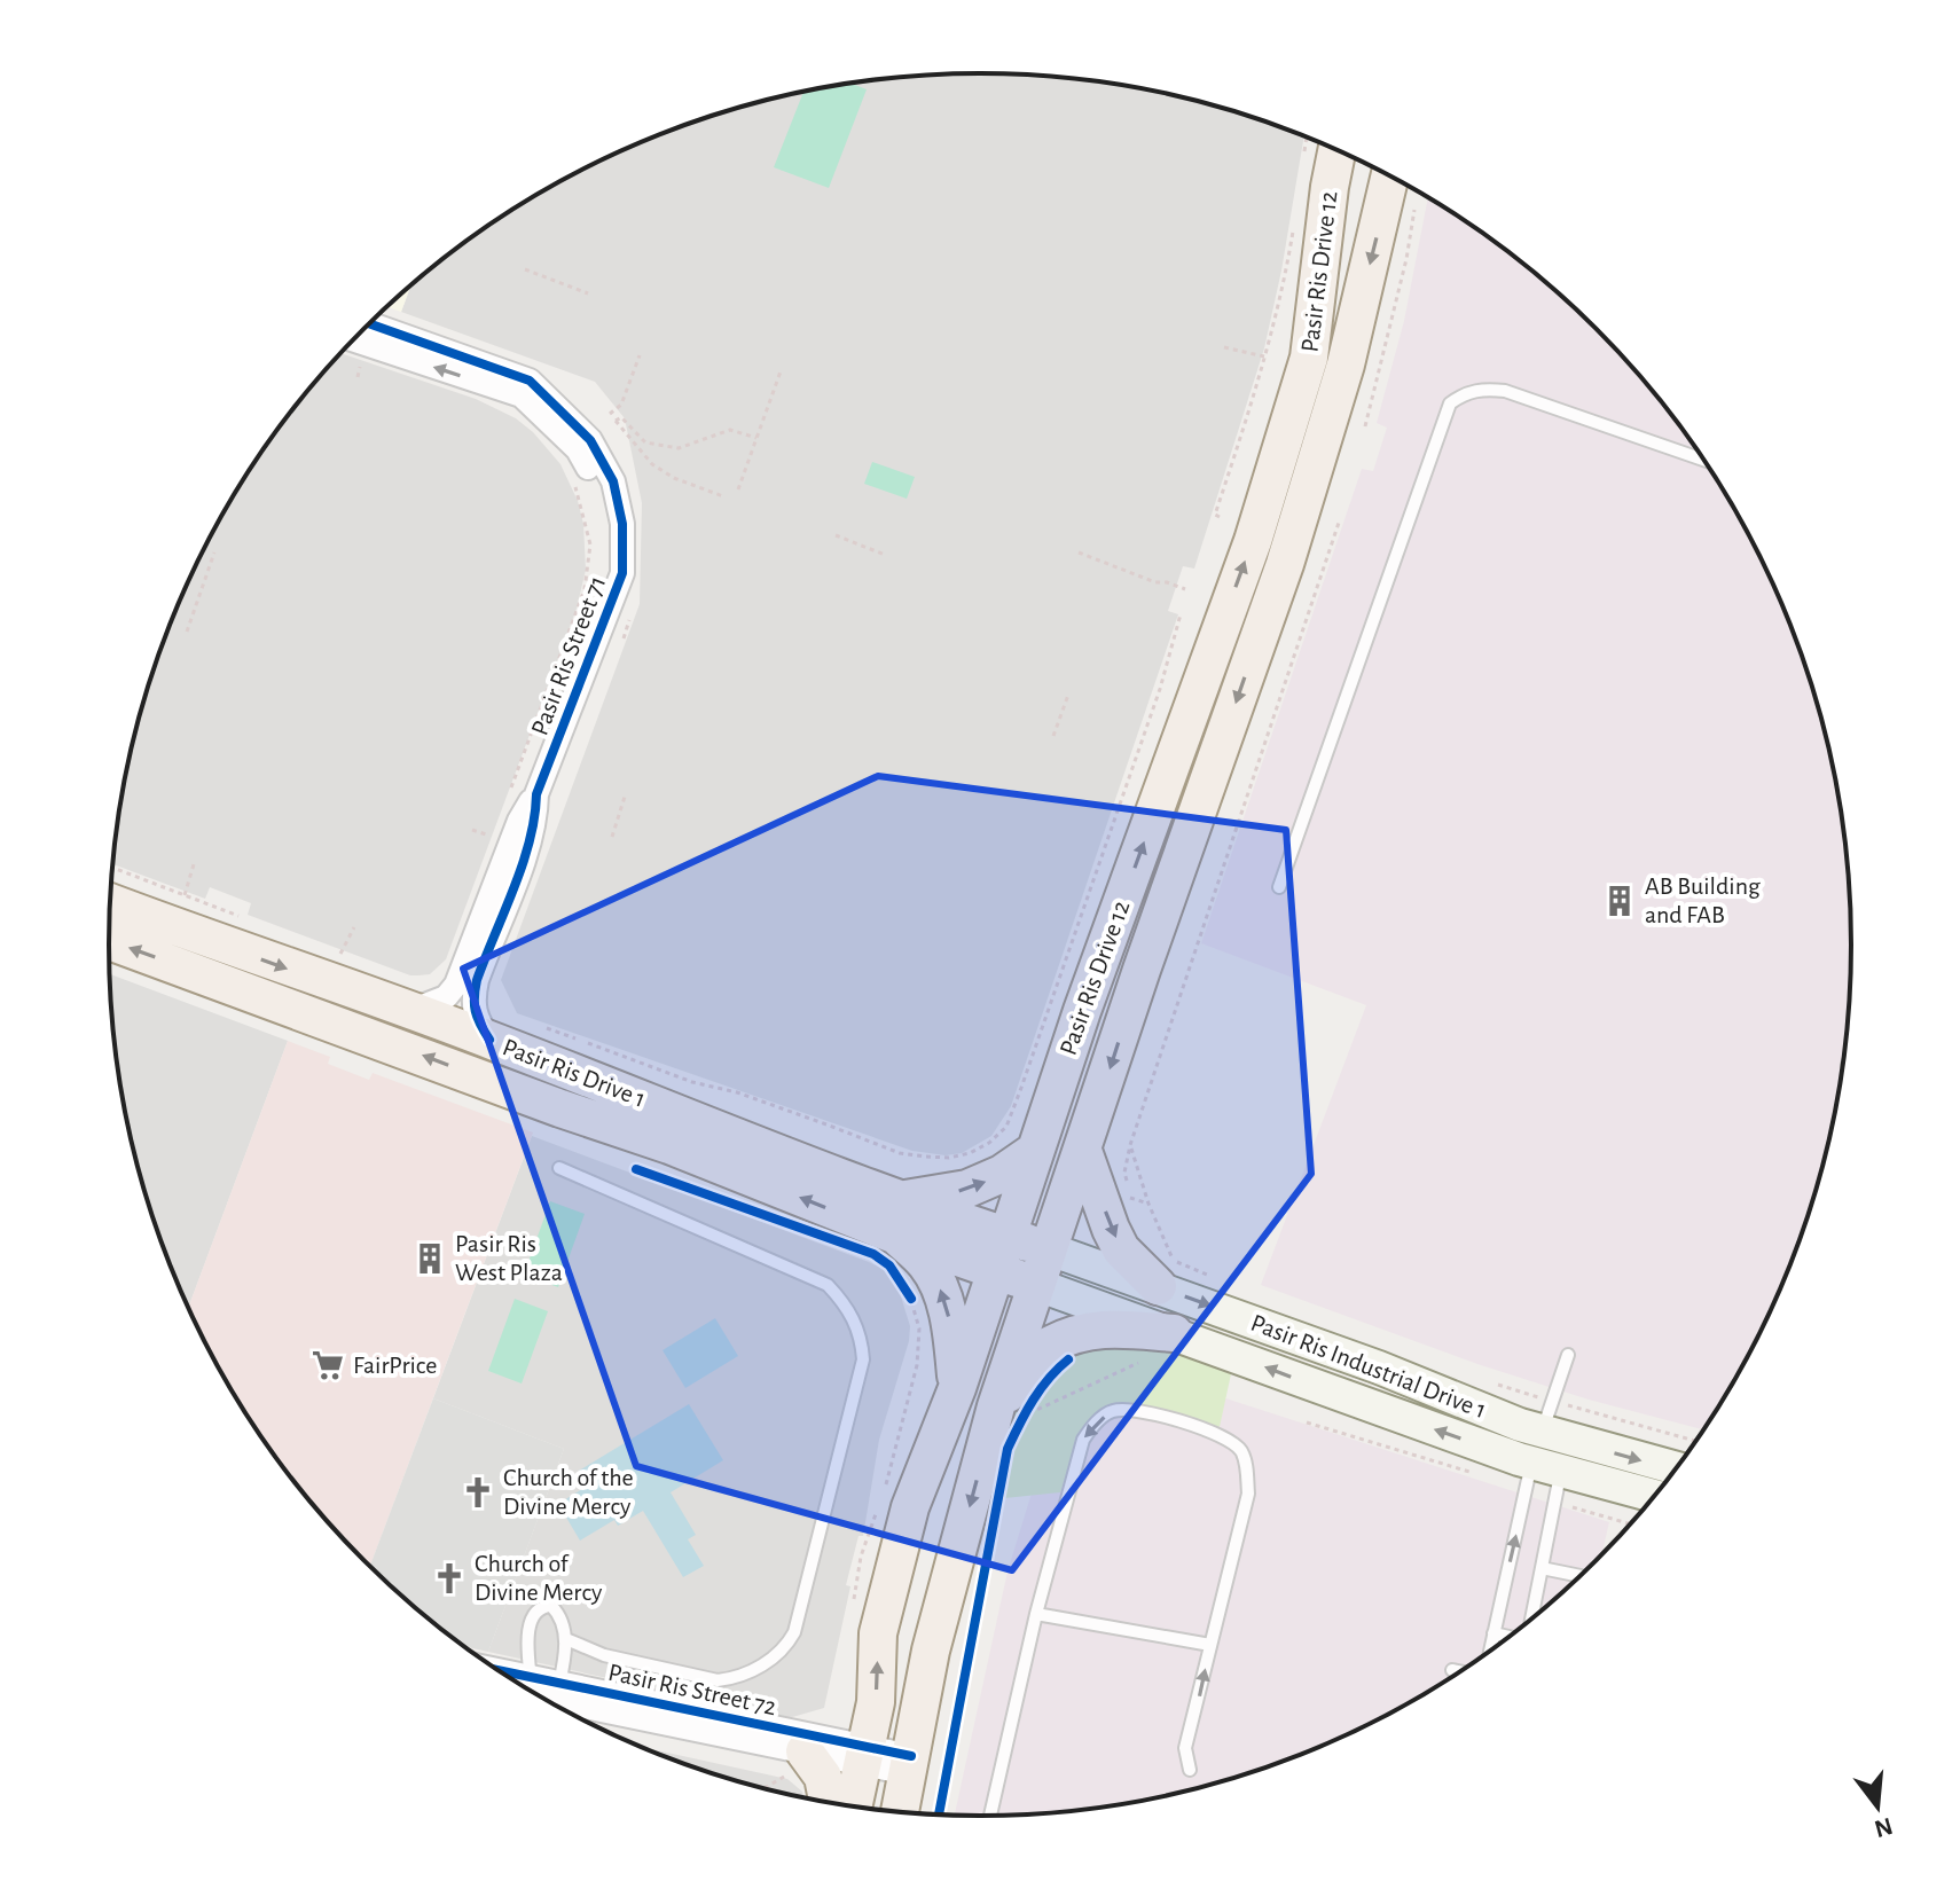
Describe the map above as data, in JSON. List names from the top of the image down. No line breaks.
{"streets":{"main road":["Pasir Ris Drive 12","Pasir Ris Drive 1","Pasir Ris Industrial Drive 1"],"street":["Pasir Ris Street 71","Pasir Ris Street 72"]},"crossings":[["Pasir Ris Drive 12","Pasir Ris Drive 1"],["Pasir Ris Drive 12","Pasir Ris Industrial Drive 1"],["Pasir Ris Drive 12","Pasir Ris Street 72"],["Pasir Ris Street 71","Pasir Ris Drive 1"],["Pasir Ris Drive 1","Pasir Ris Industrial Drive 1"]],"places":{"building":["AB Building and FAB","Pasir Ris West Plaza"],"supermarket":["FairPrice"],"church":["Church of the Divine Mercy","Church of Divine Mercy"]},"north":"bottom"}
